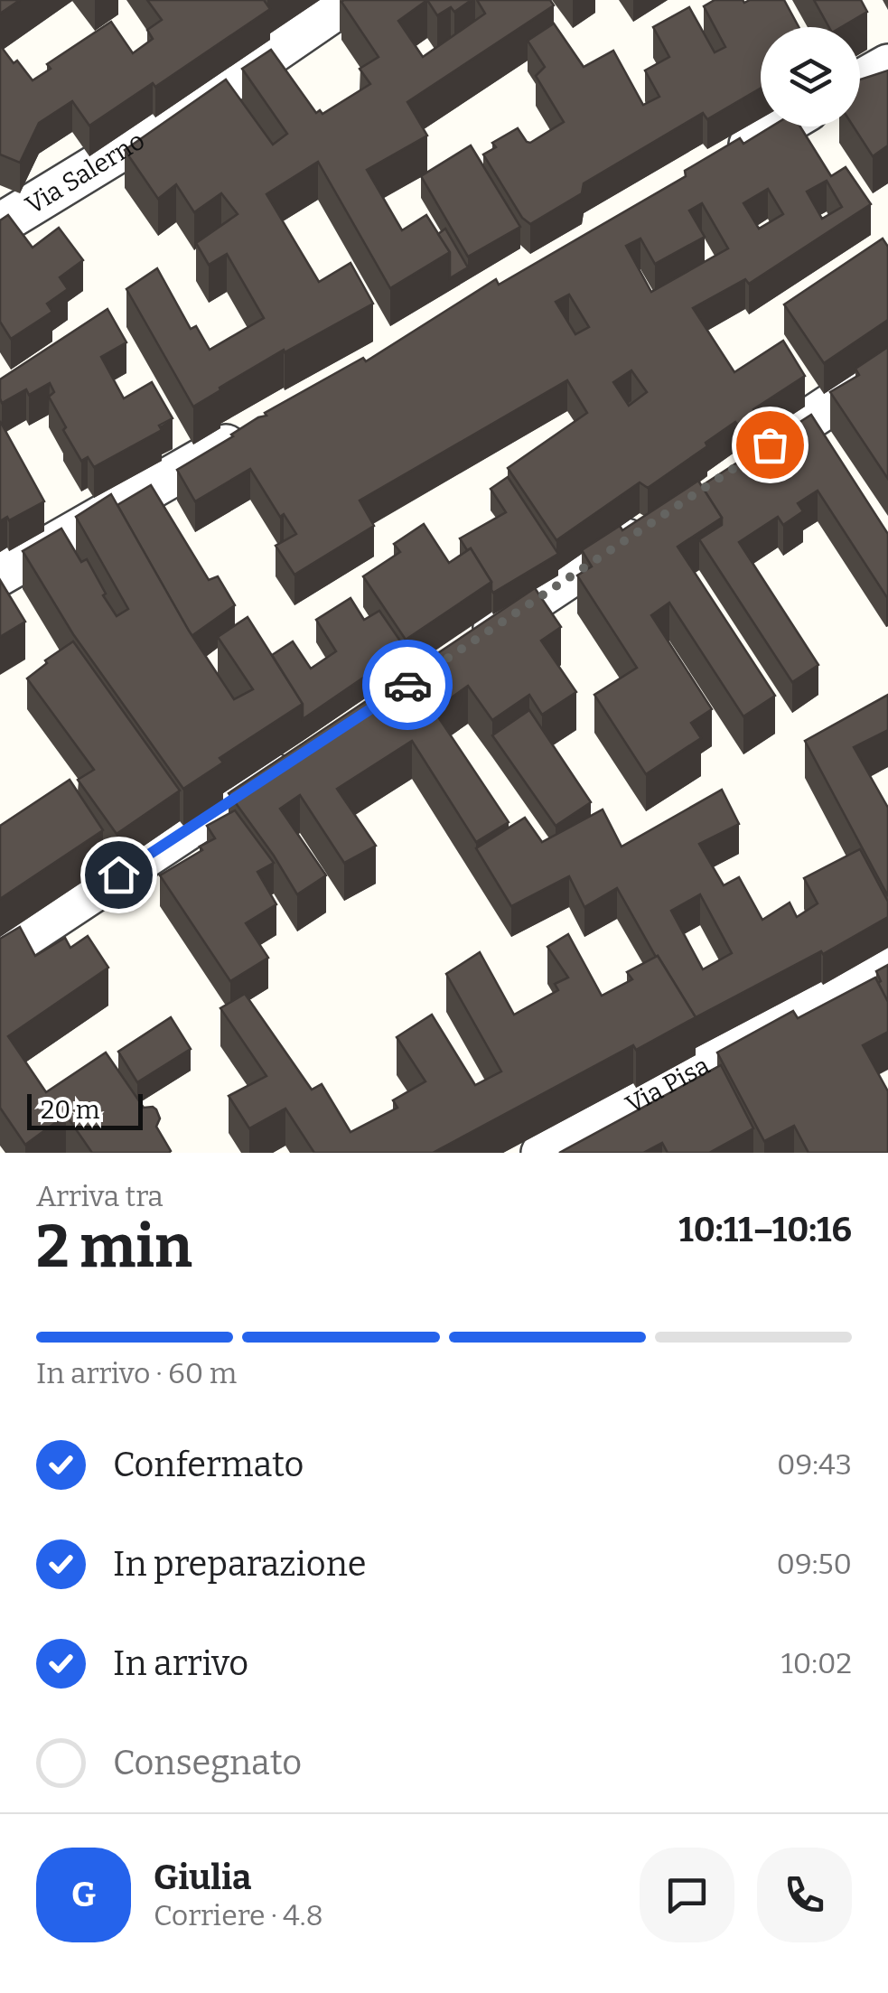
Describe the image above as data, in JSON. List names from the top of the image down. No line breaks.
{"streets":{"street":["Via Salerno","Via Pisa"]},"scale_bar":"20 m","page":{"scale":"20 m","heading":["2 min","Arriva tra","10:11–10:16"],"panel":["Giulia","Corriere · 4.8"],"bar":"In arrivo · 60 m","list":[["Confermato","09:43"],["In preparazione","09:50"],["In arrivo","10:02"],"Consegnato"],"round":"G"}}
